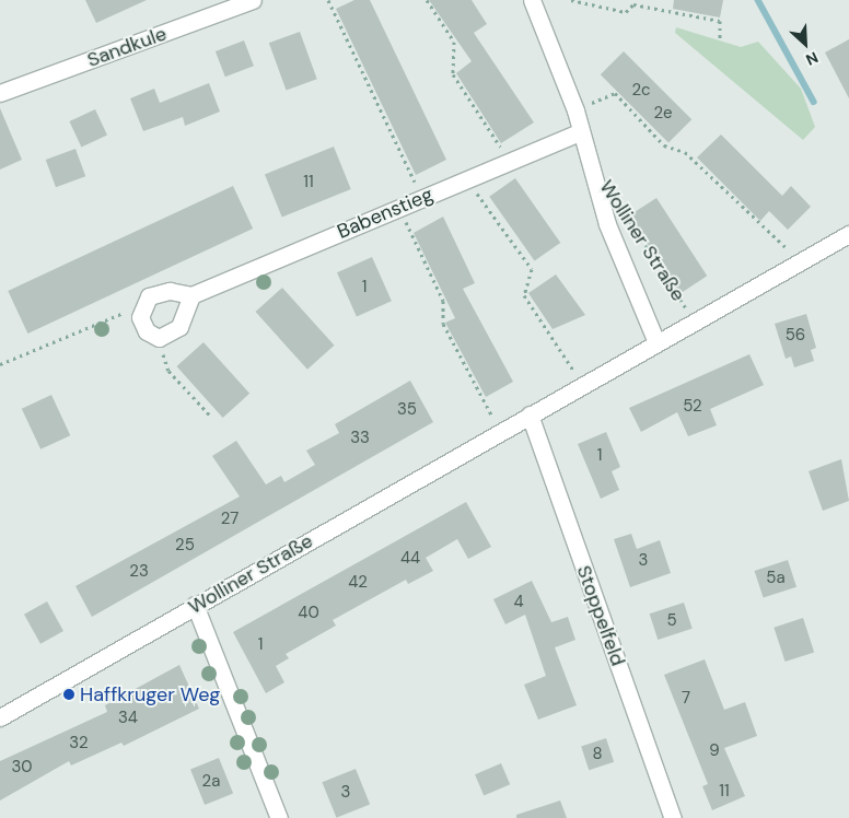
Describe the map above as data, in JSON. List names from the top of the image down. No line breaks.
{"streets":{"street":["Sandkule","Babenstieg","Wolliner Straße","Stoppelfeld"]},"crossings":[["Wolliner Straße","Stoppelfeld"]],"places":["Haffkruger Weg"],"house_numbers":["2c","2e","11","1","56","52","35","33","1","27","25","44","3","23","5a","42","4","40","5","1","7","34","32","9","8","30","2a","11","3"],"north":"bottom right"}
